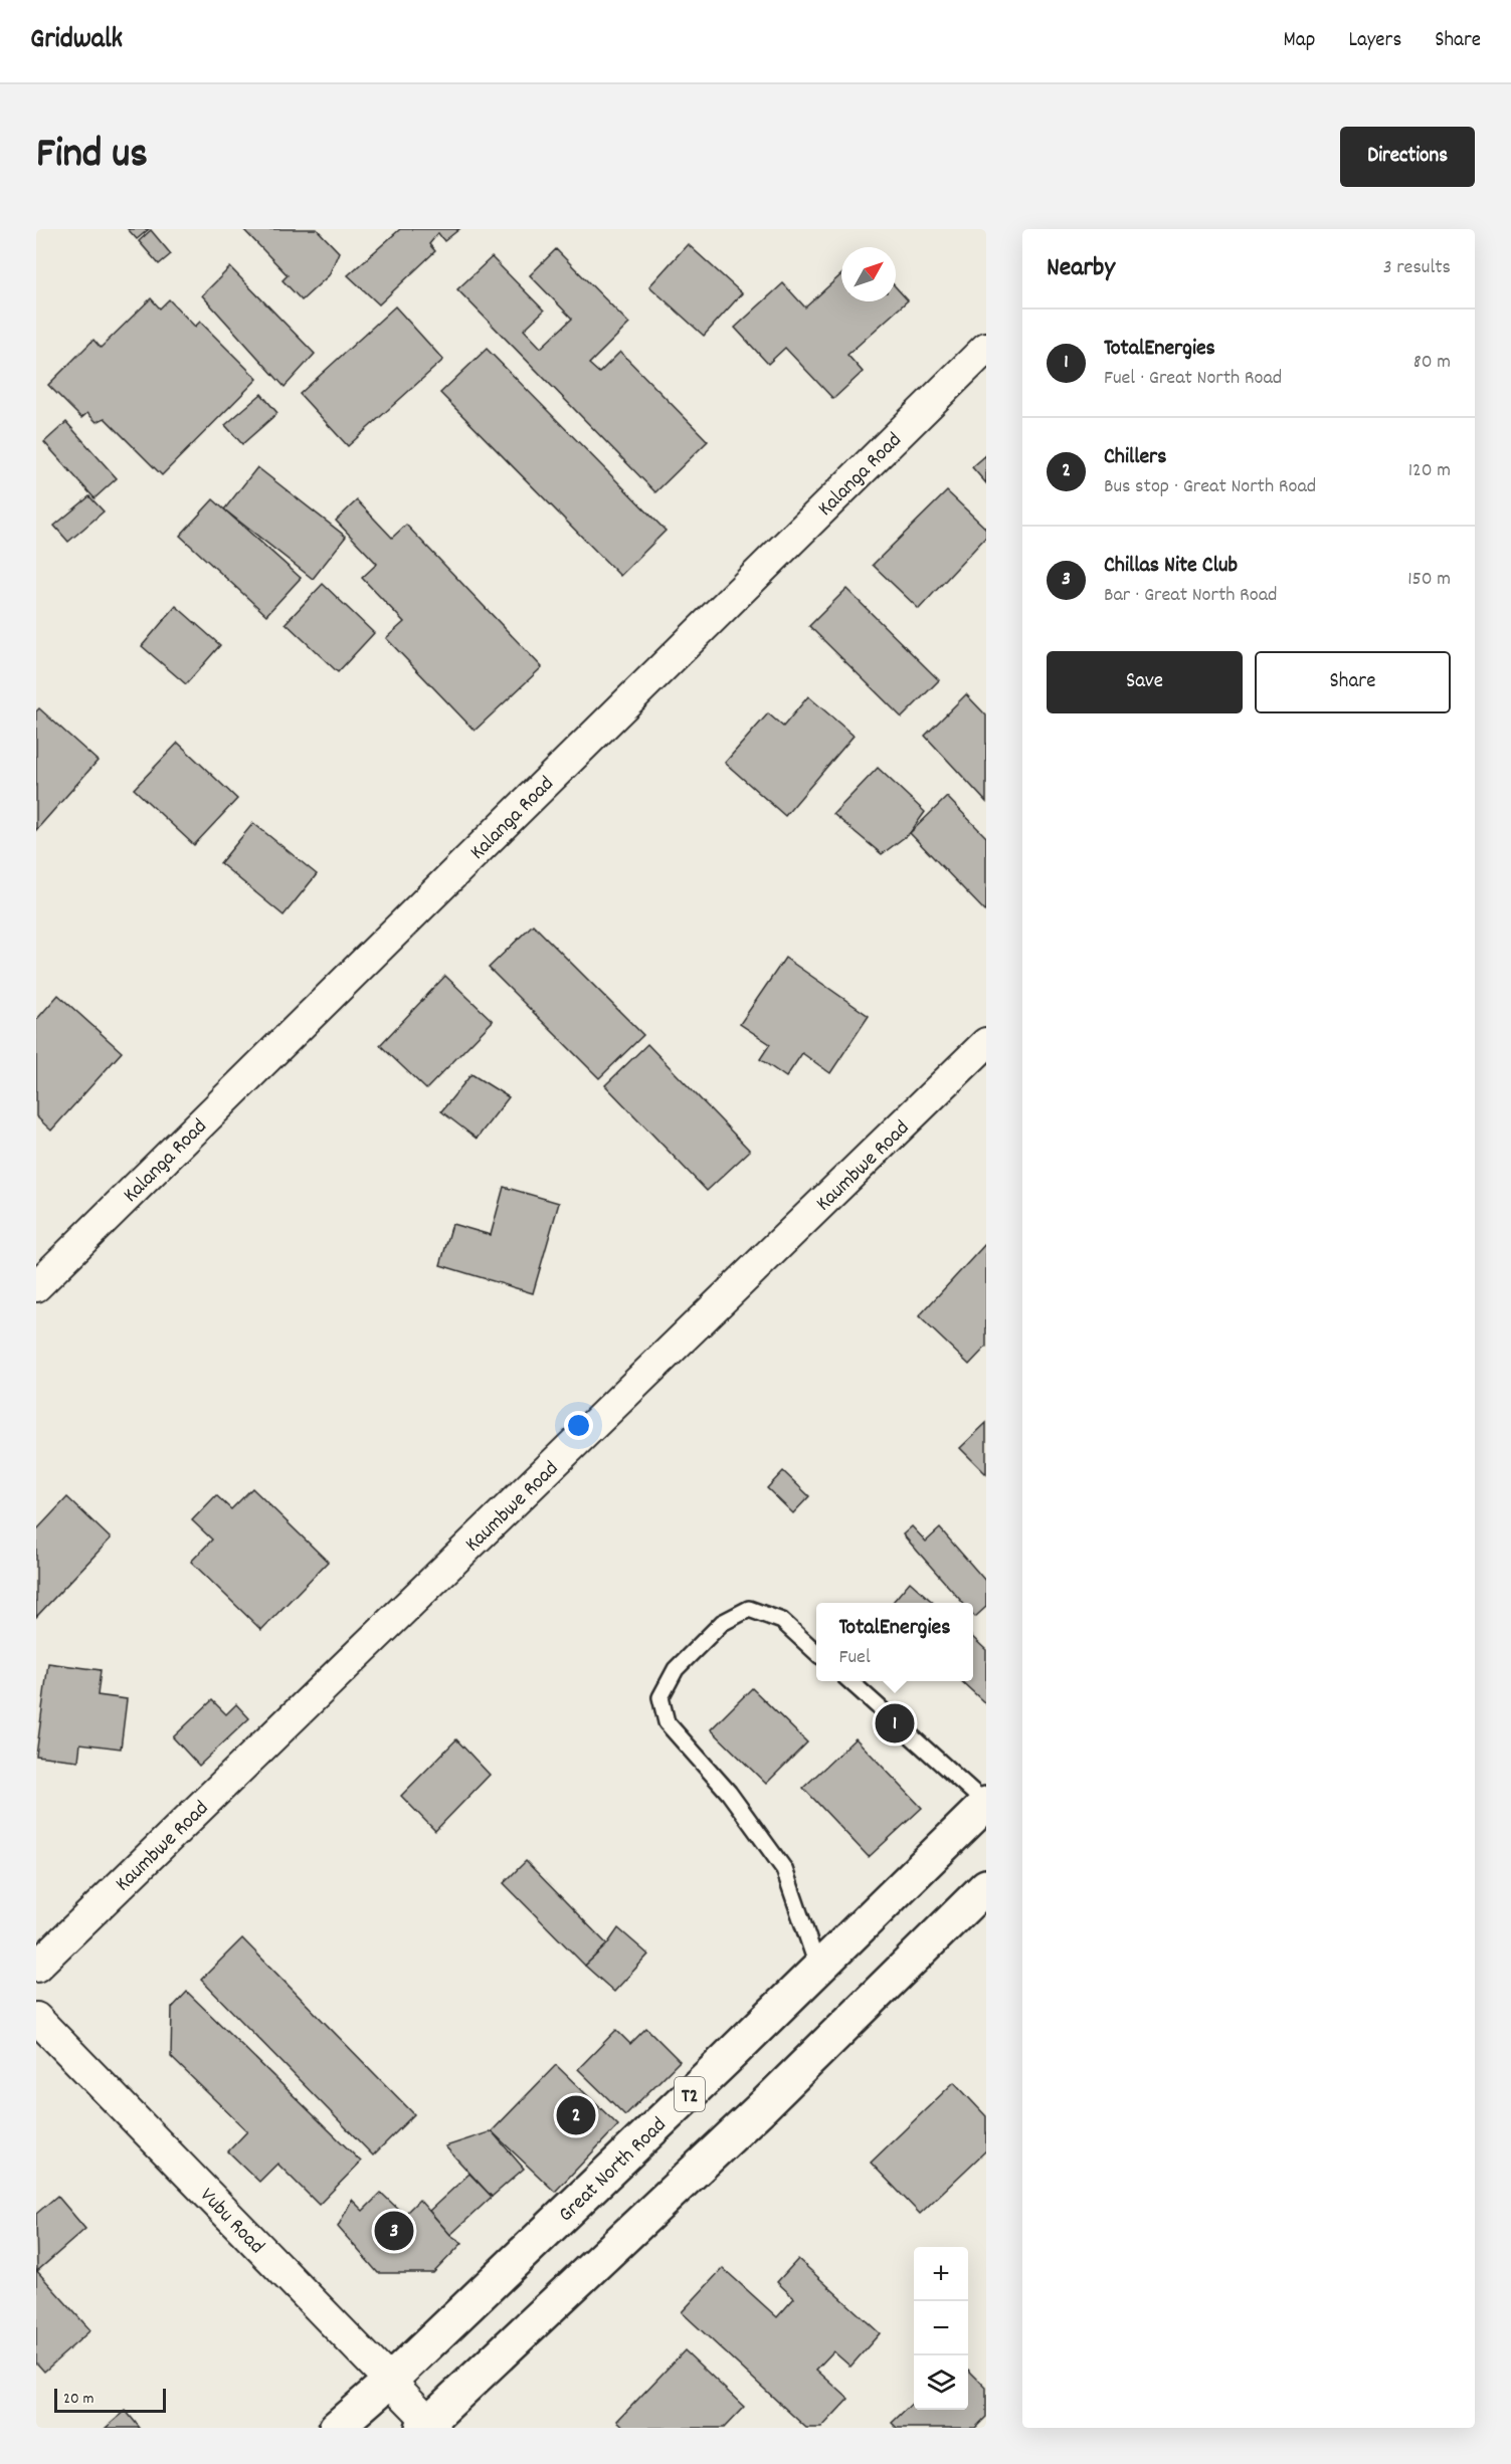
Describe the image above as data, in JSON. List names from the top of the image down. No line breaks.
{"streets":{"main road":["T2","Great North Road"],"street":["Kalanga Road","Kaumbwe Road","Vubu Road"]},"crossings":[["Great North Road","Vubu Road"]],"scale_bar":"20 m","north":"top right","page":{"header":"Gridwalk","nav":["Map","Layers","Share"],"title":"Find us","buttons":["Directions",["Save","Share"]],"heading":["Nearby","3 results"],"list":[{"mark":"1","name":"TotalEnergies","note":"Fuel · Great North Road","value":"80 m"},{"mark":"2","name":"Chillers","note":"Bus stop · Great North Road","value":"120 m"},{"mark":"3","name":"Chillas Nite Club","note":"Bar · Great North Road","value":"150 m"}],"popup":["TotalEnergies","Fuel"],"pins":["1","2","3"],"map_buttons":["+","−"],"scale":"20 m"}}
